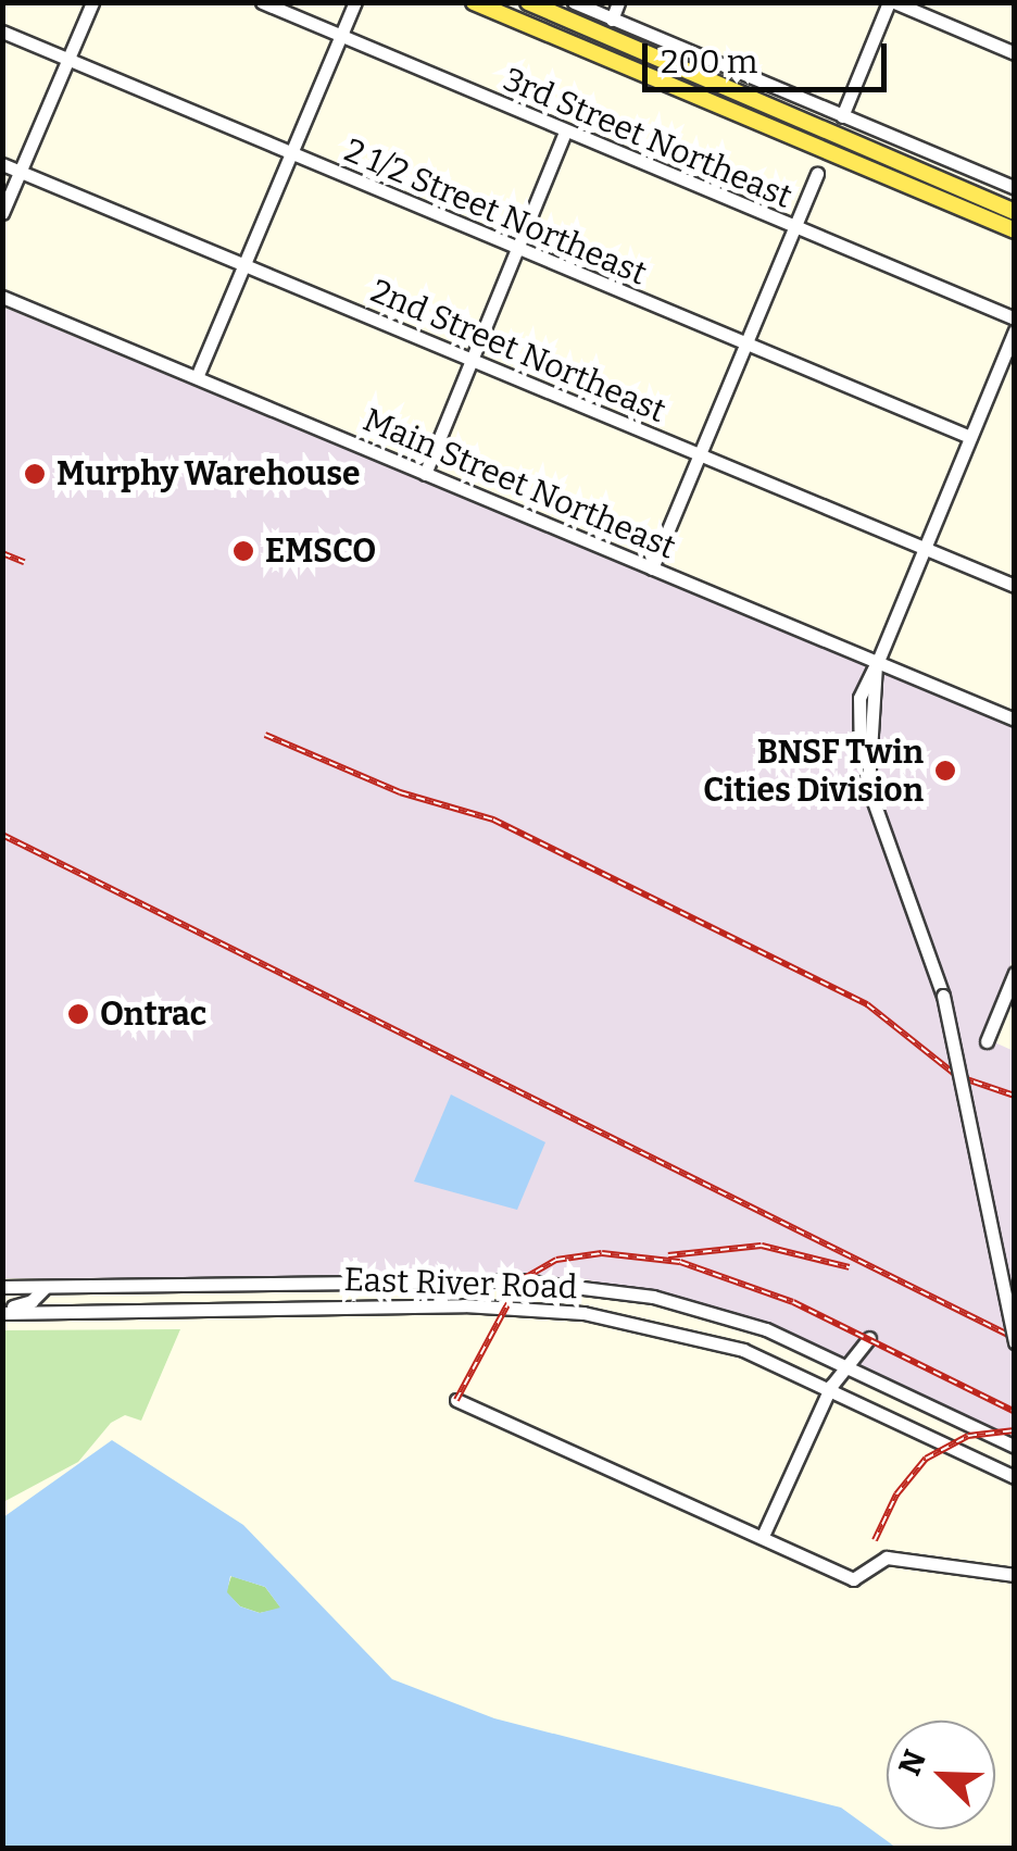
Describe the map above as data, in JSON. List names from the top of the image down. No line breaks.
{"streets":{"street":["3rd Street Northeast","2 1/2 Street Northeast","2nd Street Northeast","Main Street Northeast","East River Road"]},"places":["Murphy Warehouse","EMSCO","BNSF Twin Cities Division","Ontrac"],"scale_bar":"200 m","north":"top left"}
